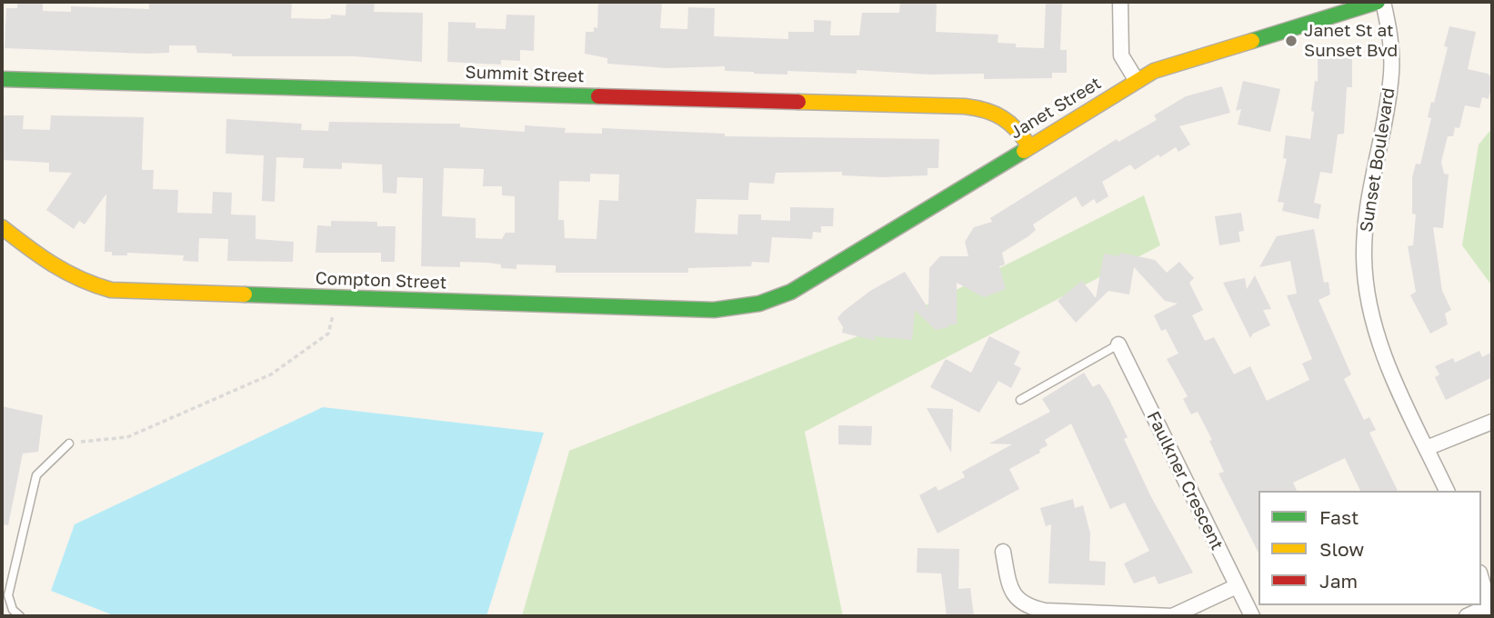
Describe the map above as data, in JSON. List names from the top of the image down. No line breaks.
{"streets":{"street":["Summit Street","Janet Street","Sunset Boulevard","Compton Street","Faulkner Crescent"]},"crossings":[["Summit Street","Janet Street"],["Janet Street","Compton Street"]],"places":["Janet St at Sunset Bvd"],"legend":["Fast","Slow","Jam"]}
